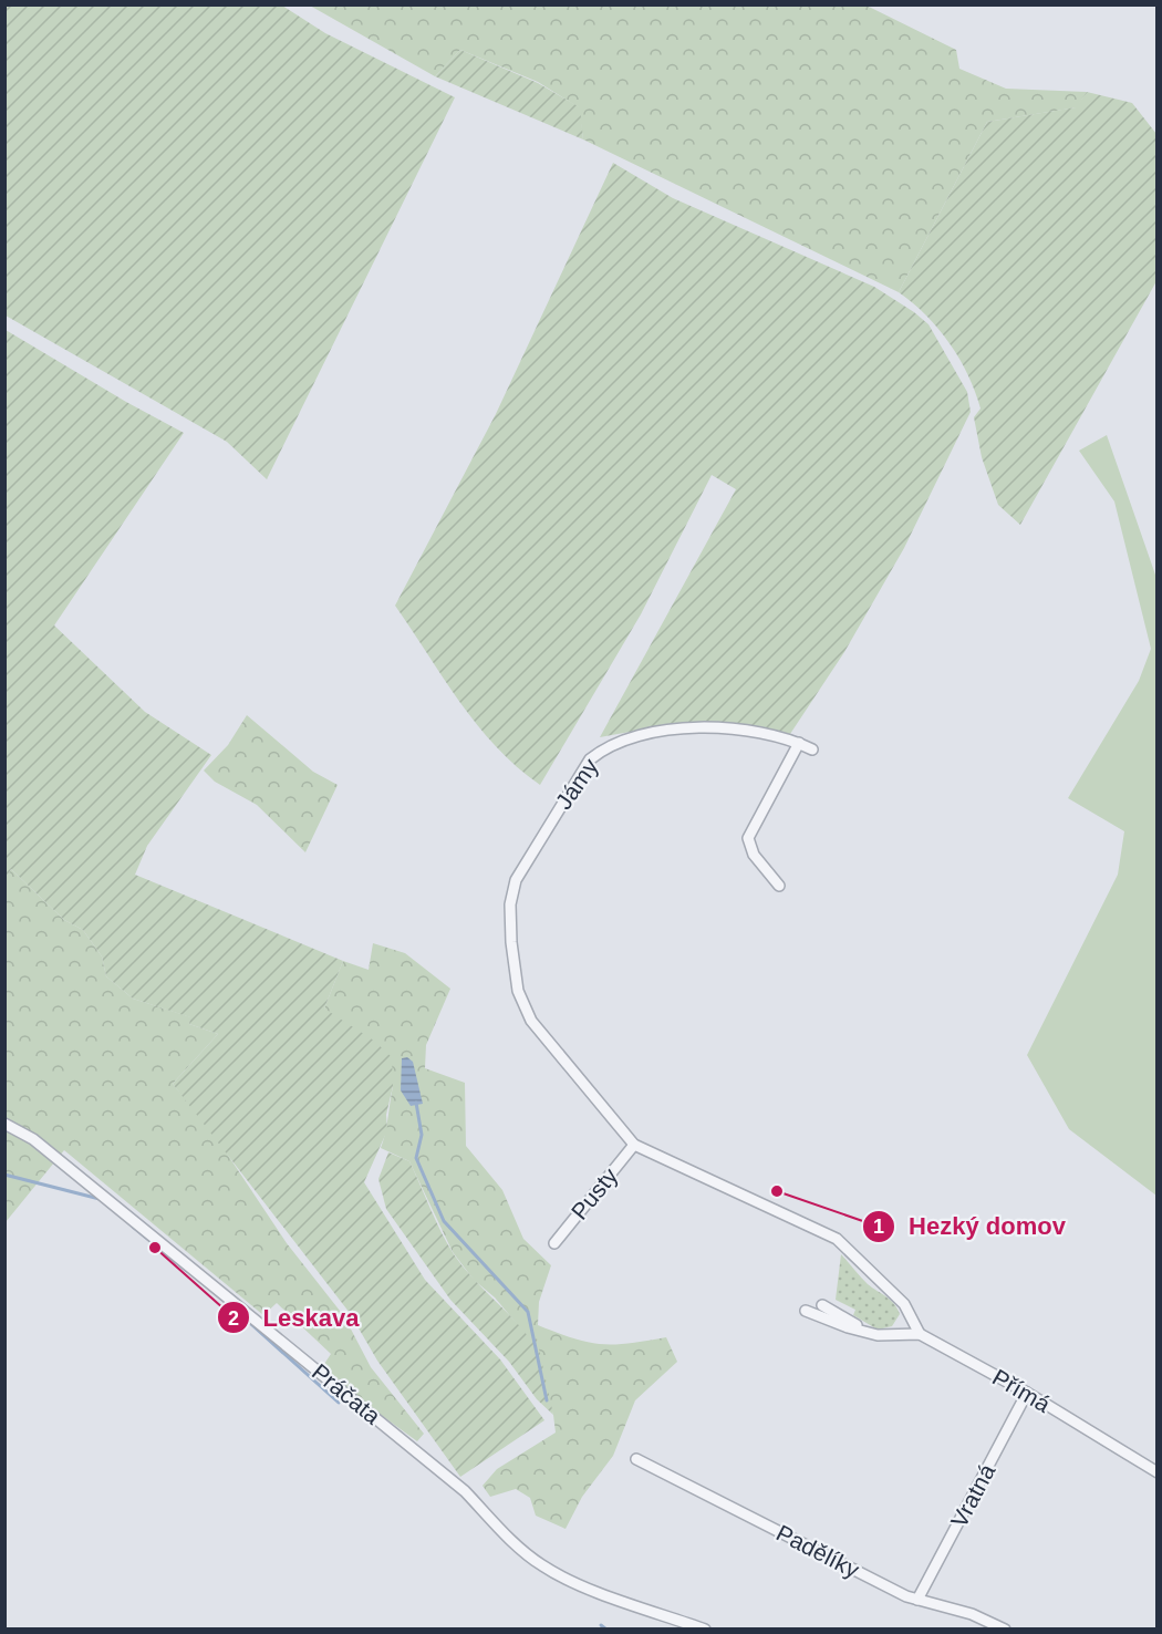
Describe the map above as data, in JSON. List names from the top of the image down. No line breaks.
{"streets":{"street":["Jámy","Pusty","Přímá","Práčata","Vratná","Padělíky"]},"crossings":[["Jámy","Pusty"],["Přímá","Vratná"],["Vratná","Padělíky"]],"places":["Hezký domov","Leskava"]}
